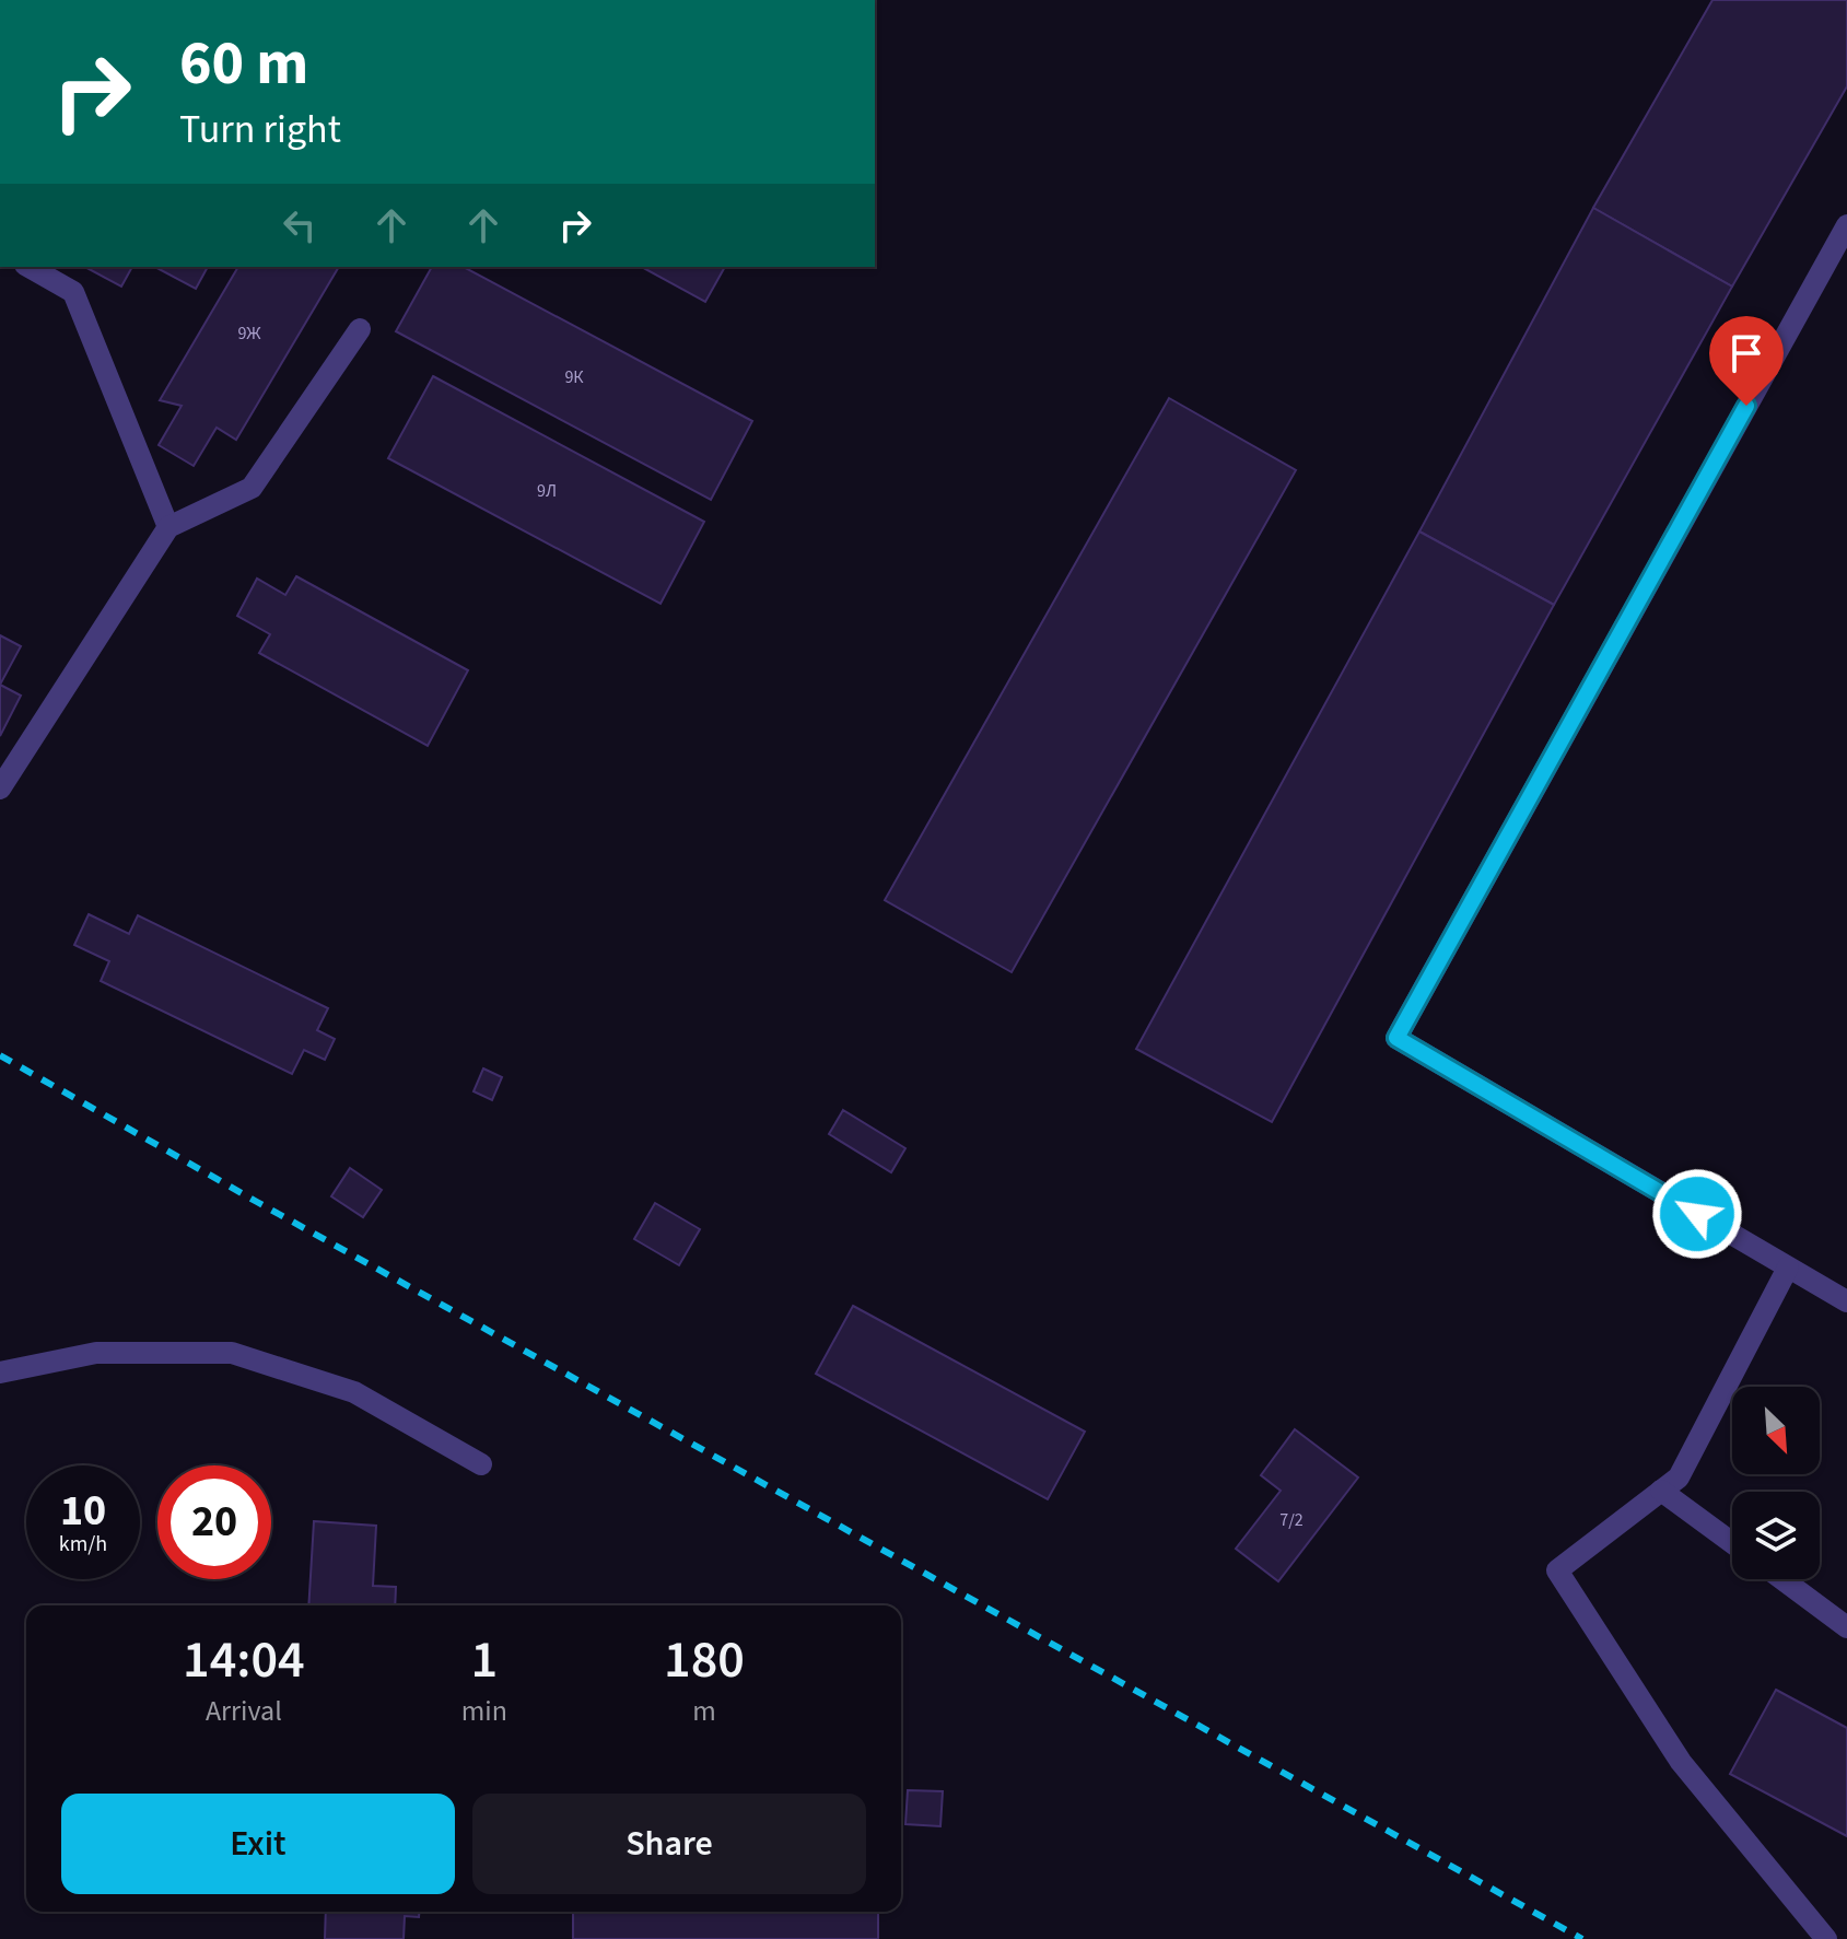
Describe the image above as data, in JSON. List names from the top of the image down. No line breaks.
{"house_numbers":["9Ж","9К","9Л","7/2"],"north":"bottom right","page":{"turn":["60 m","Turn right"],"speed":"10 km/h","limit":"20","eta":["14:04","Arrival","1","min","180","m"],"buttons":["Exit","Share"]}}
